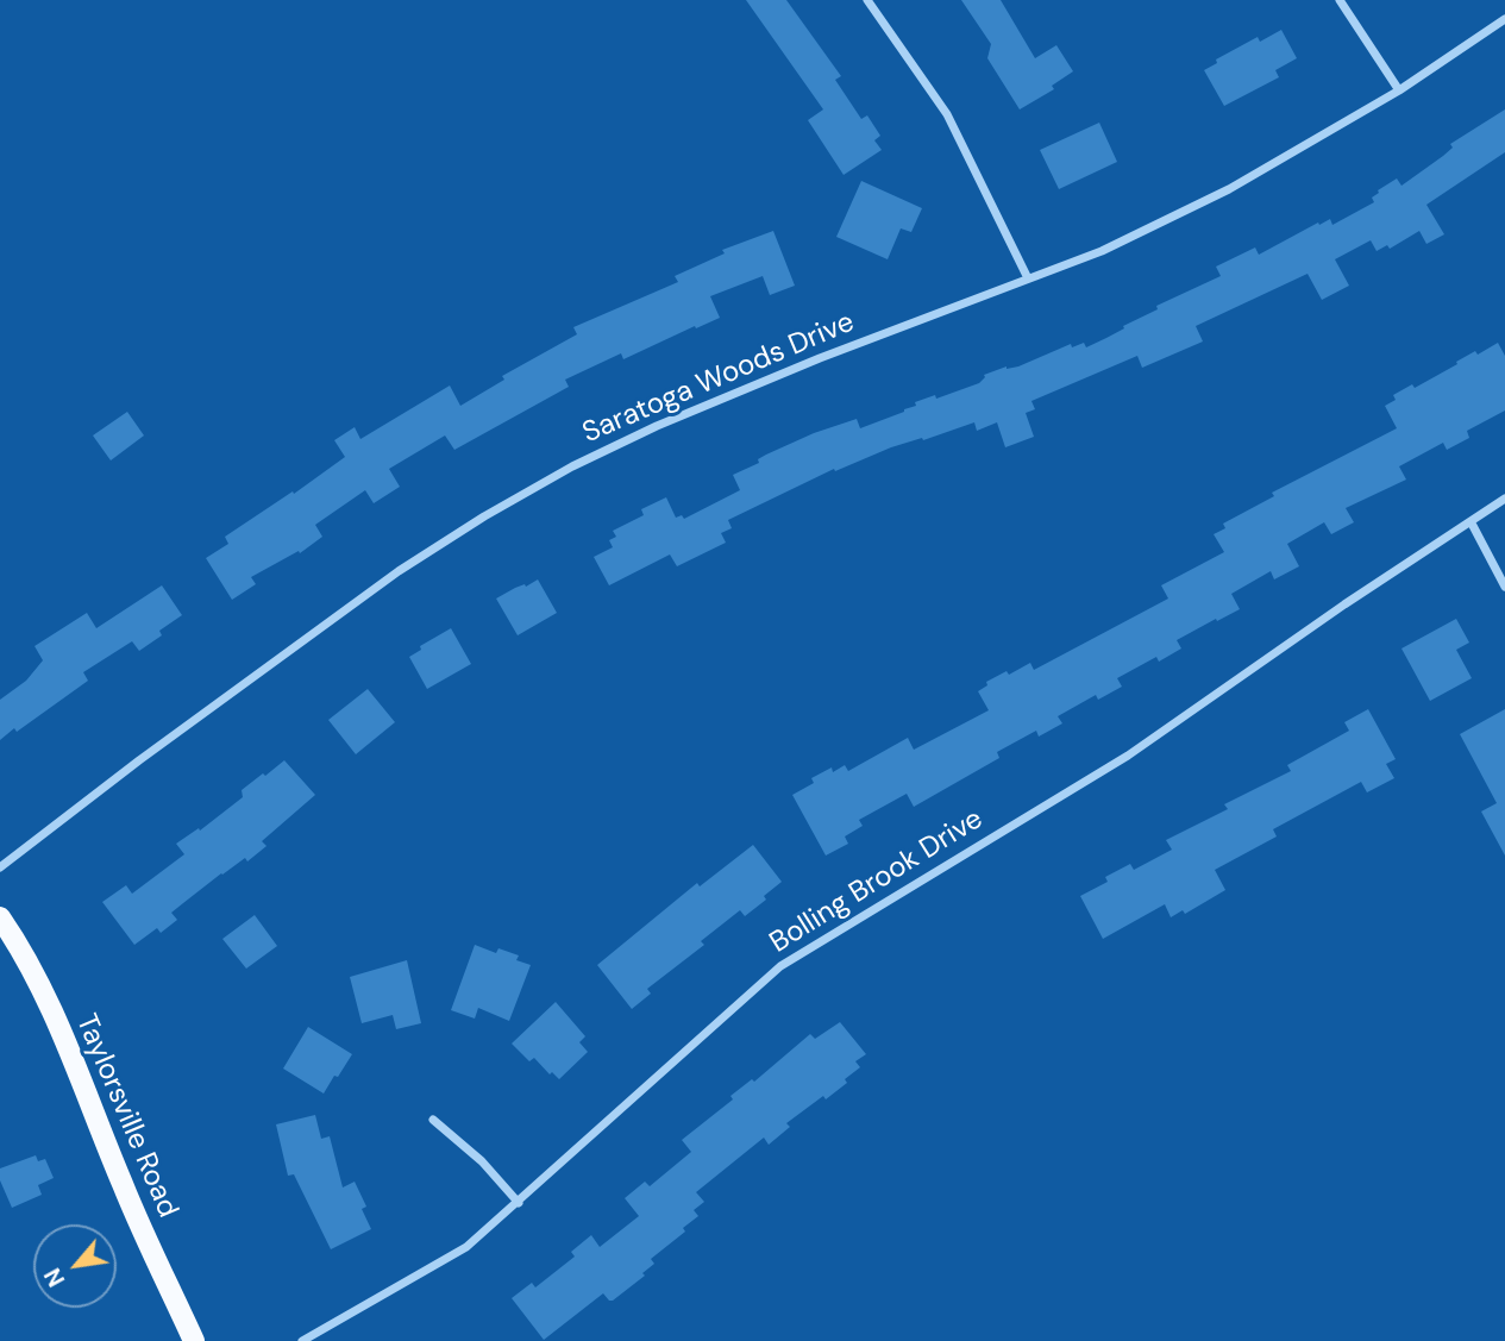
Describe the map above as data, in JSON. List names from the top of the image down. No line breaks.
{"streets":{"main road":["Taylorsville Road"],"street":["Saratoga Woods Drive","Bolling Brook Drive"]},"north":"bottom left"}
